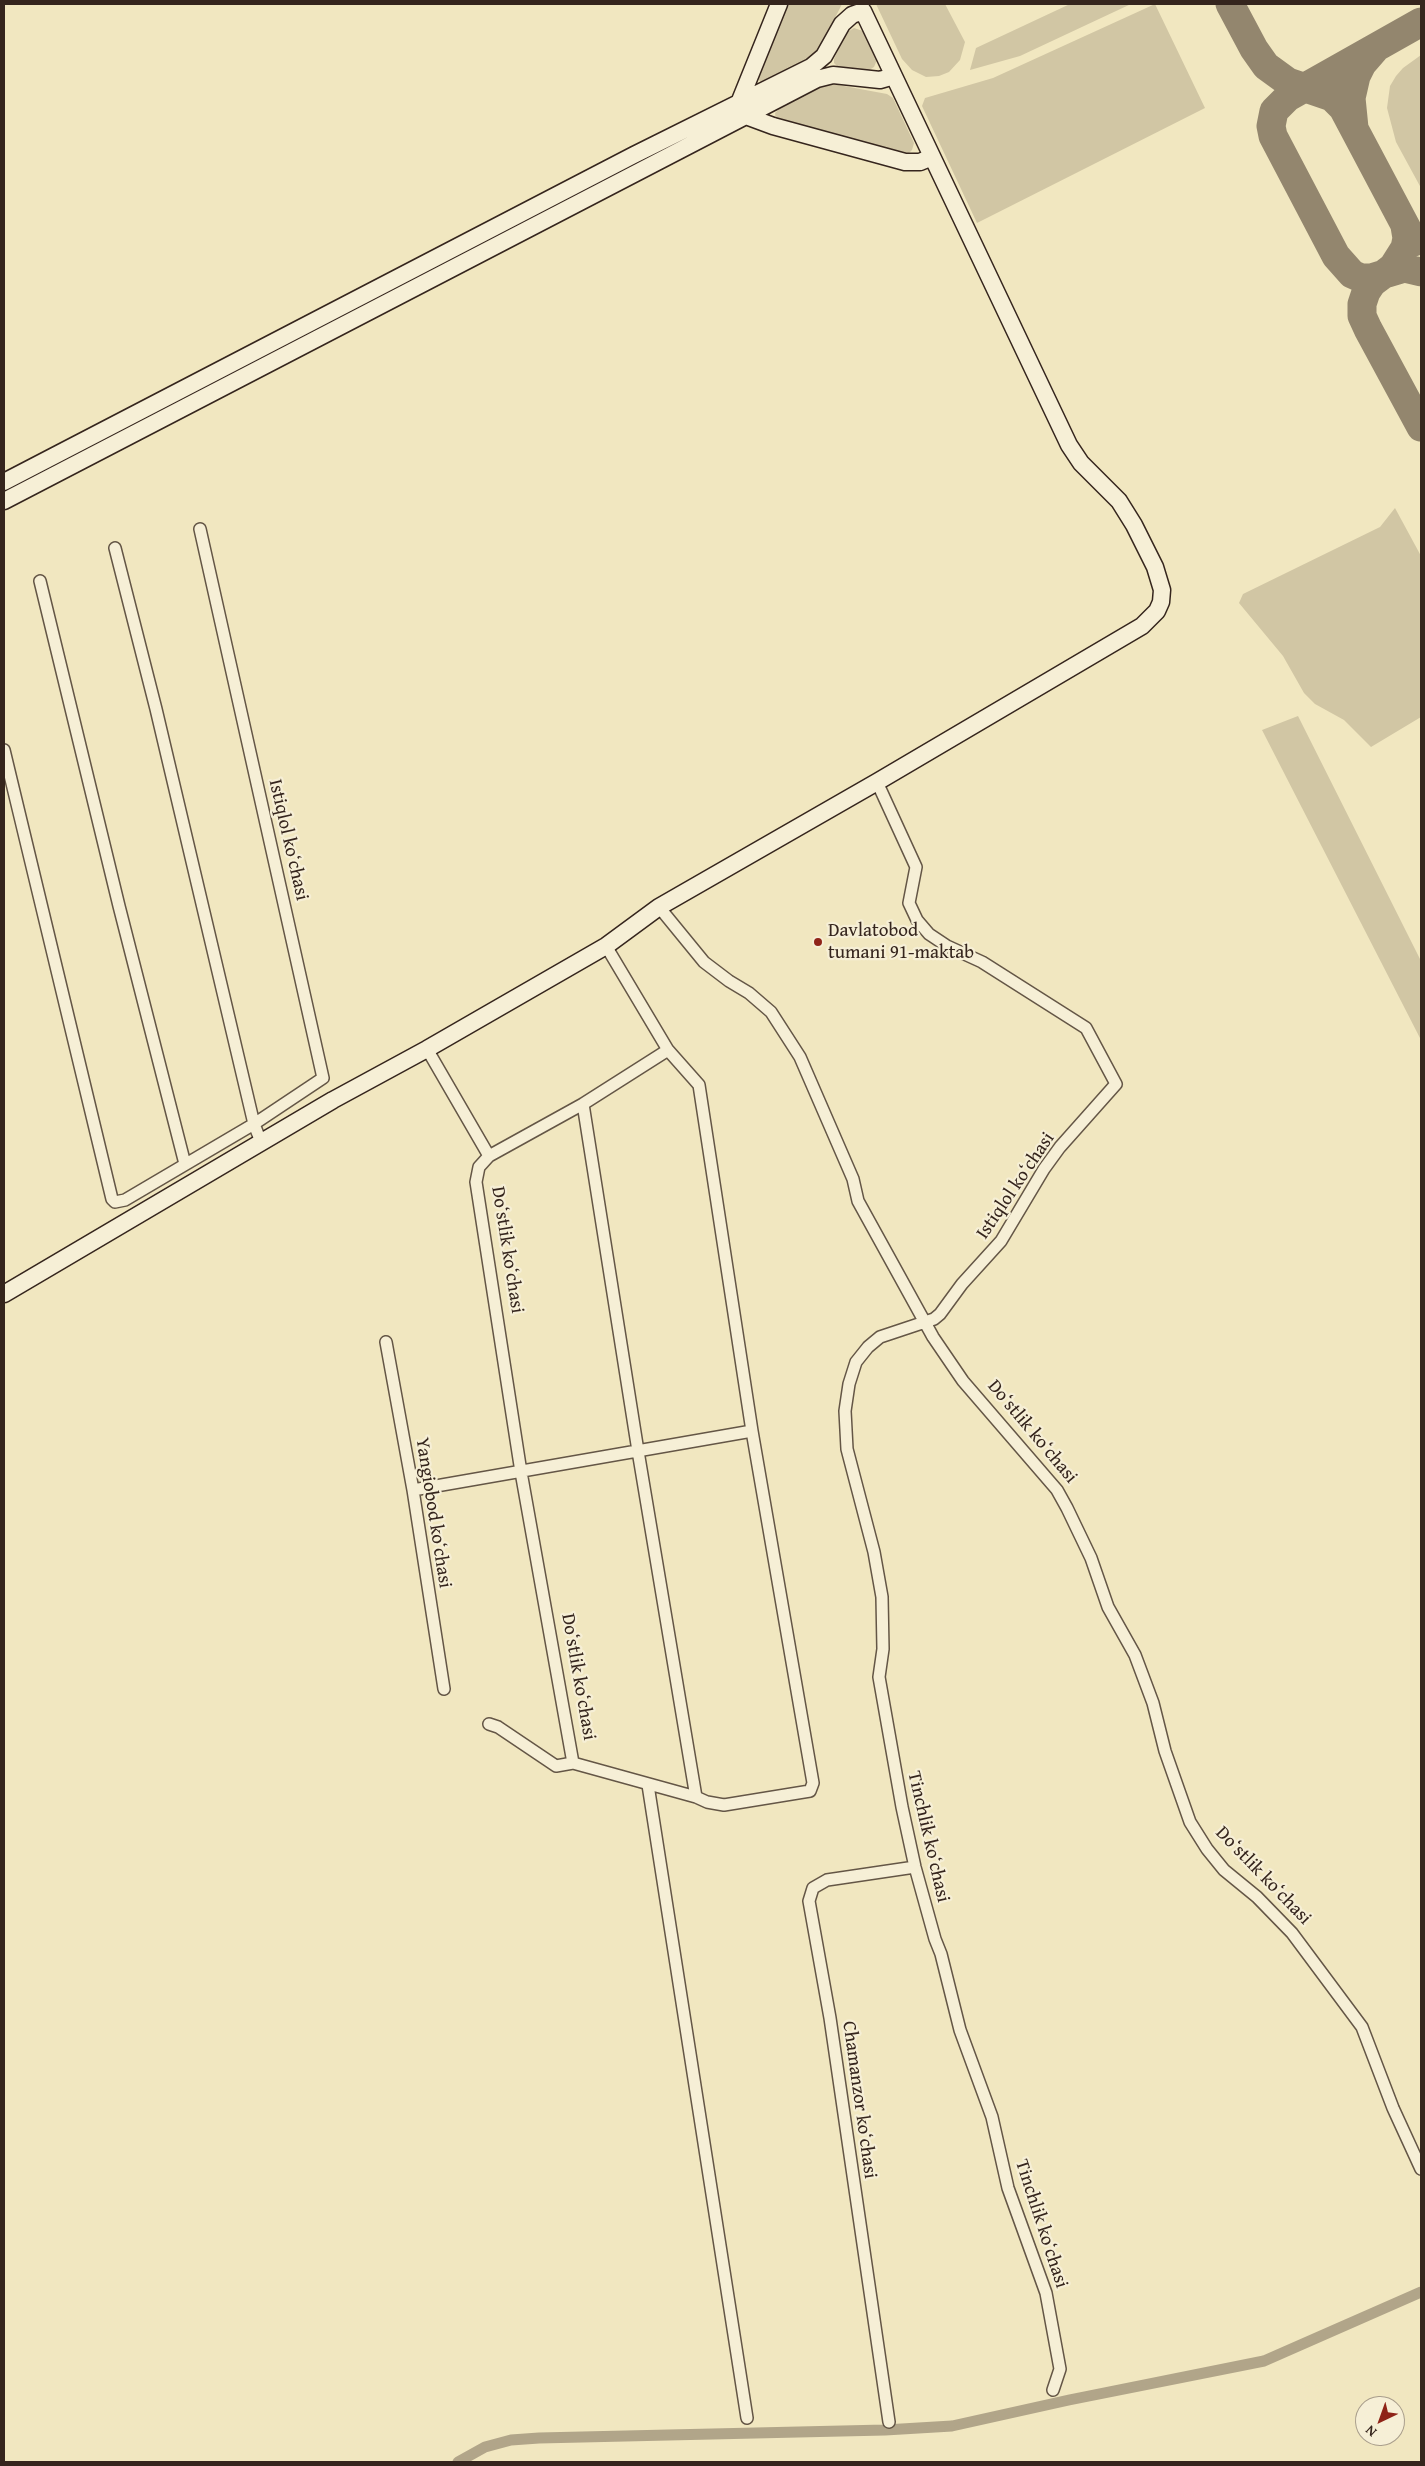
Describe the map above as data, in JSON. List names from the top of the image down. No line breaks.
{"streets":{"street":["Istiqlol koʻchasi","Doʻstlik koʻchasi","Yangiobod koʻchasi","Tinchlik koʻchasi","Chamanzor koʻchasi"]},"crossings":[["Istiqlol koʻchasi","Doʻstlik koʻchasi"],["Istiqlol koʻchasi","Tinchlik koʻchasi"],["Doʻstlik koʻchasi","Tinchlik koʻchasi"],["Tinchlik koʻchasi","Chamanzor koʻchasi"]],"places":["Davlatobod tumani 91-maktab"],"north":"bottom left"}
